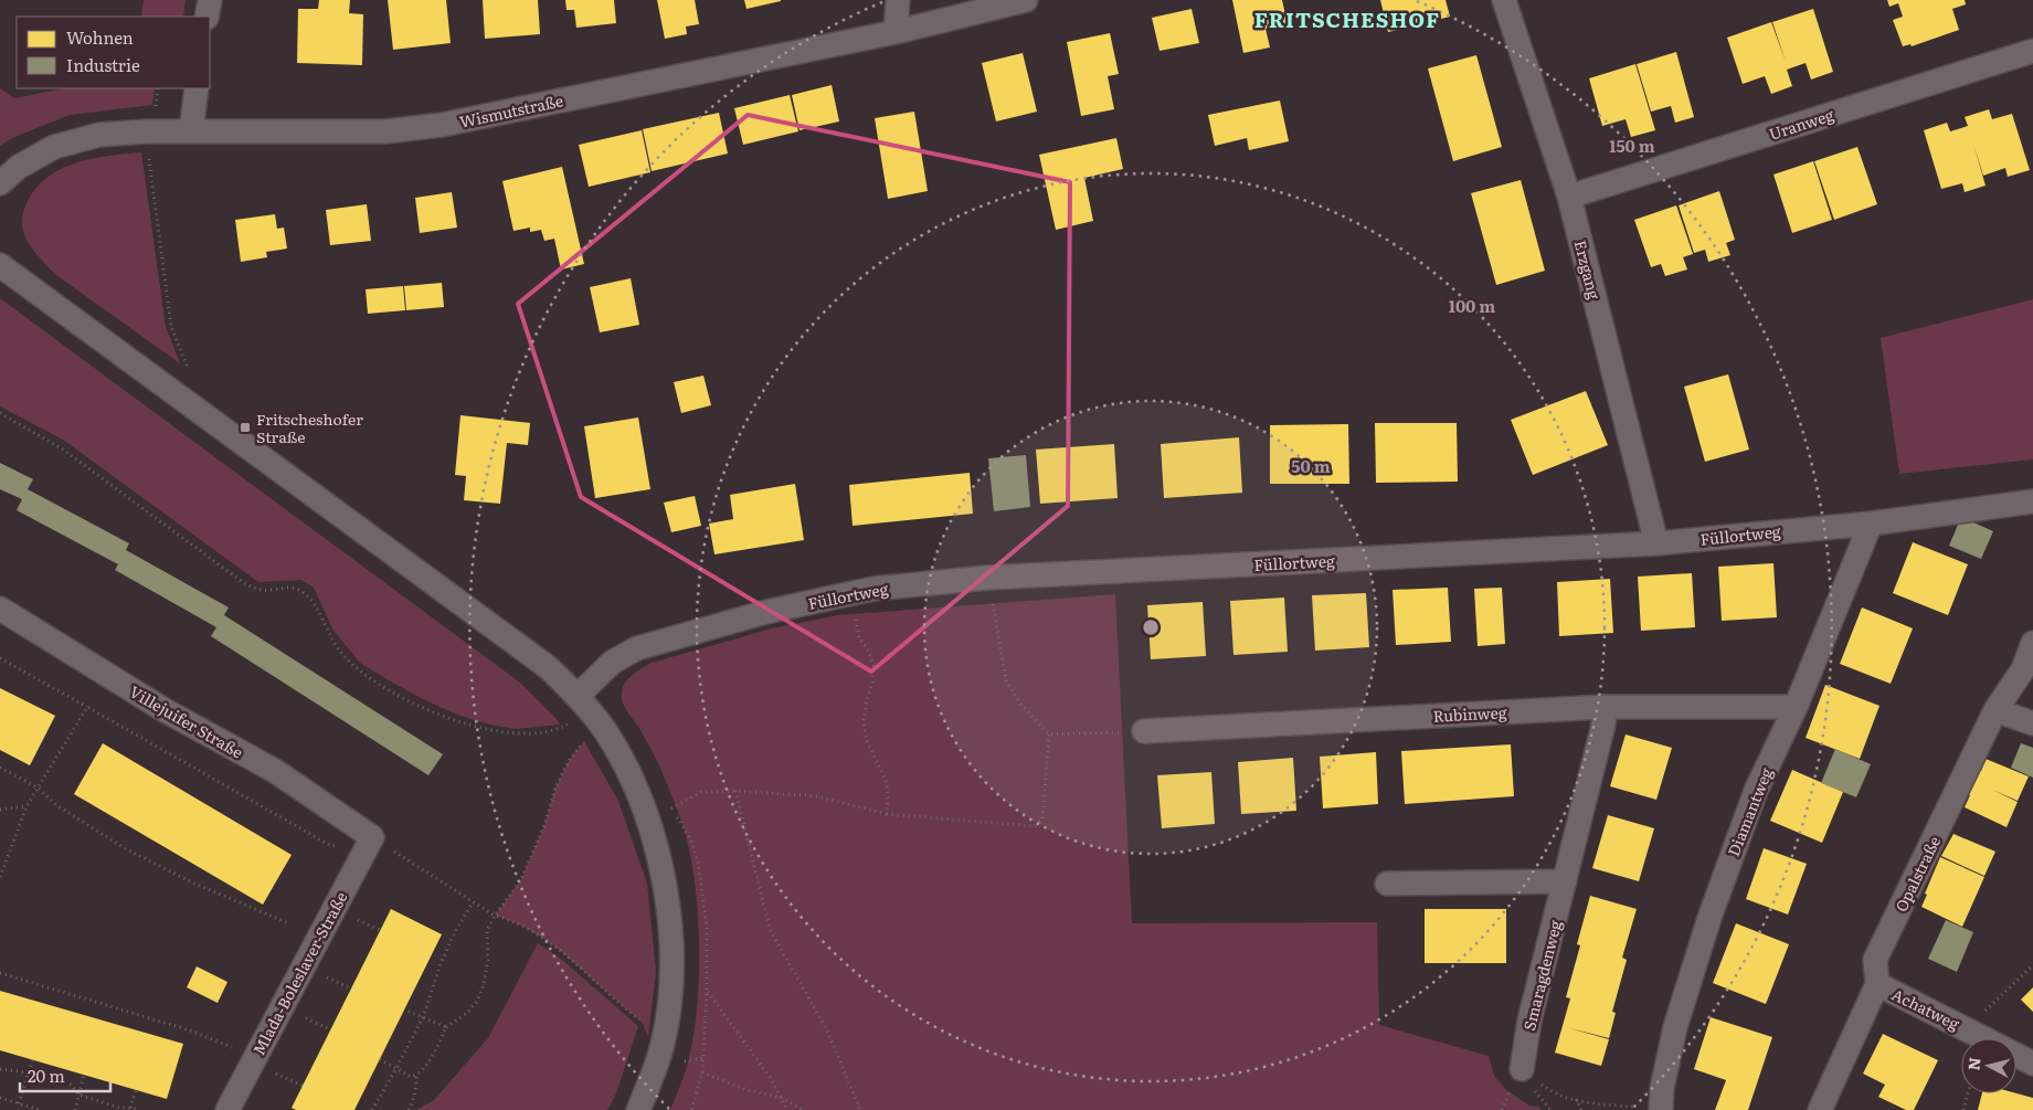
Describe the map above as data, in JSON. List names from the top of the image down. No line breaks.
{"streets":{"street":["Wismutstraße","Uranweg","Erzgang","Füllortweg","Rubinweg","Villejuifer Straße","Diamantweg","Opalstraße","Mlada-Boleslaver-Straße","Smaragdenweg","Achatweg"]},"crossings":[["Uranweg","Erzgang"],["Erzgang","Füllortweg"],["Füllortweg","Diamantweg"],["Rubinweg","Diamantweg"],["Rubinweg","Smaragdenweg"],["Villejuifer Straße","Mlada-Boleslaver-Straße"],["Opalstraße","Achatweg"]],"districts":["FRITSCHESHOF"],"places":{"transit":["Fritscheshofer Straße"]},"legend":["Wohnen","Industrie"],"scale_bar":"20 m","north":"left","rings":["150 m","100 m","50 m"]}
